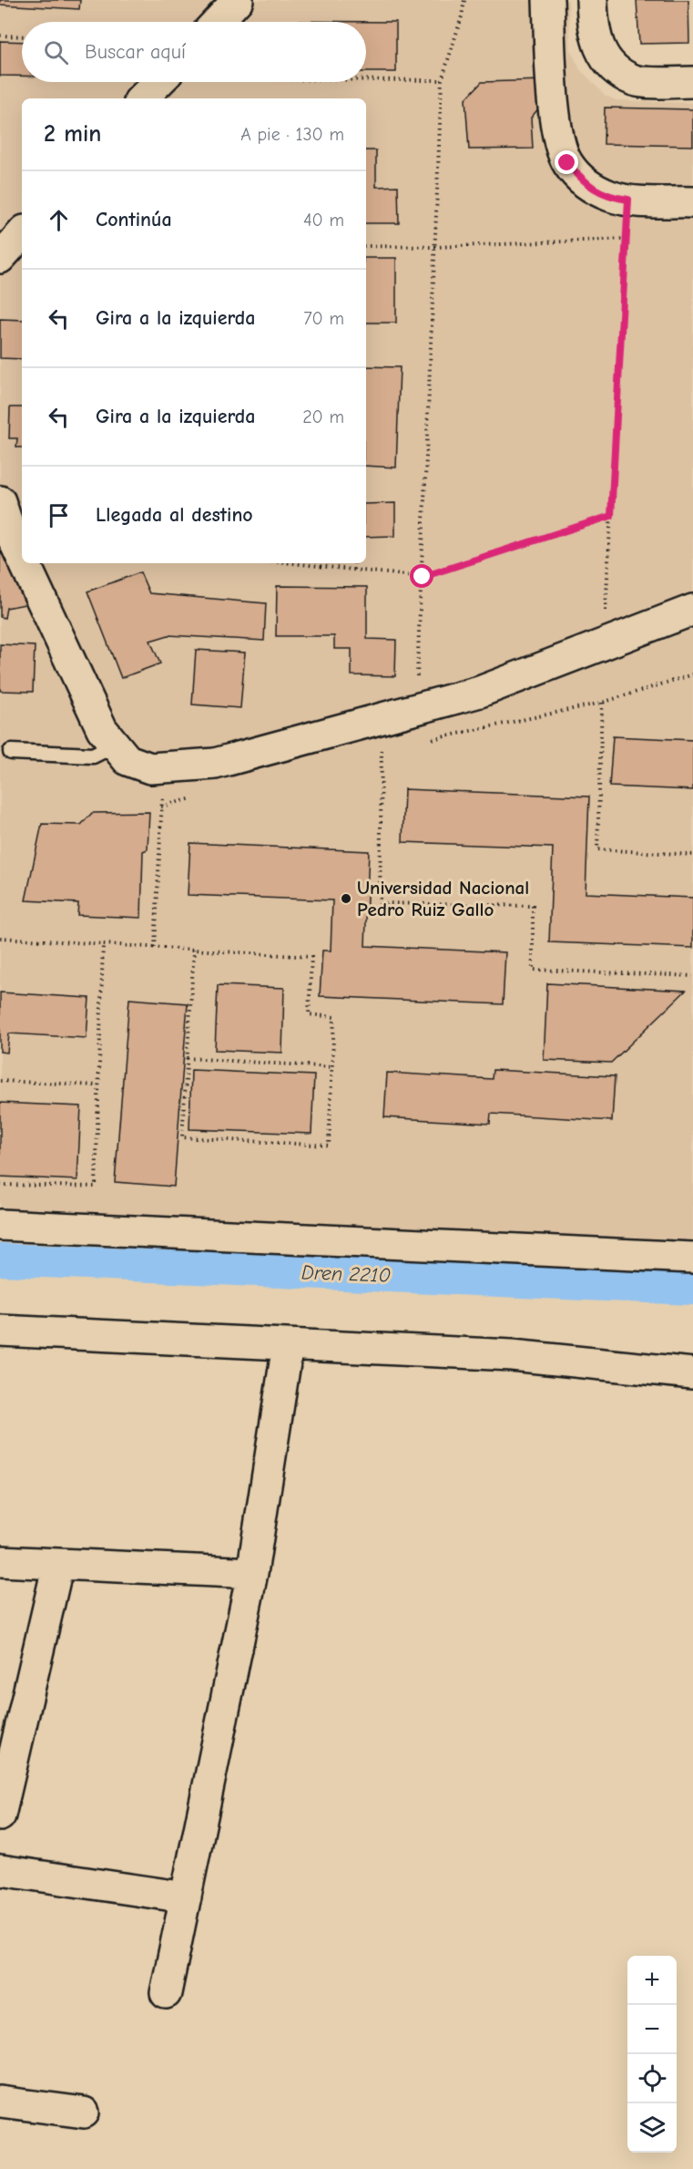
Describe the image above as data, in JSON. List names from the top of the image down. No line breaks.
{"water":["Dren 2210"],"places":["Universidad Nacional Pedro Ruiz Gallo"],"page":{"search":"Buscar aquí","heading":["2 min","A pie · 130 m"],"list":[["Continúa","40 m"],["Gira a la izquierda","70 m"],["Gira a la izquierda","20 m"],"Llegada al destino"],"map_buttons":["+","−"]}}
